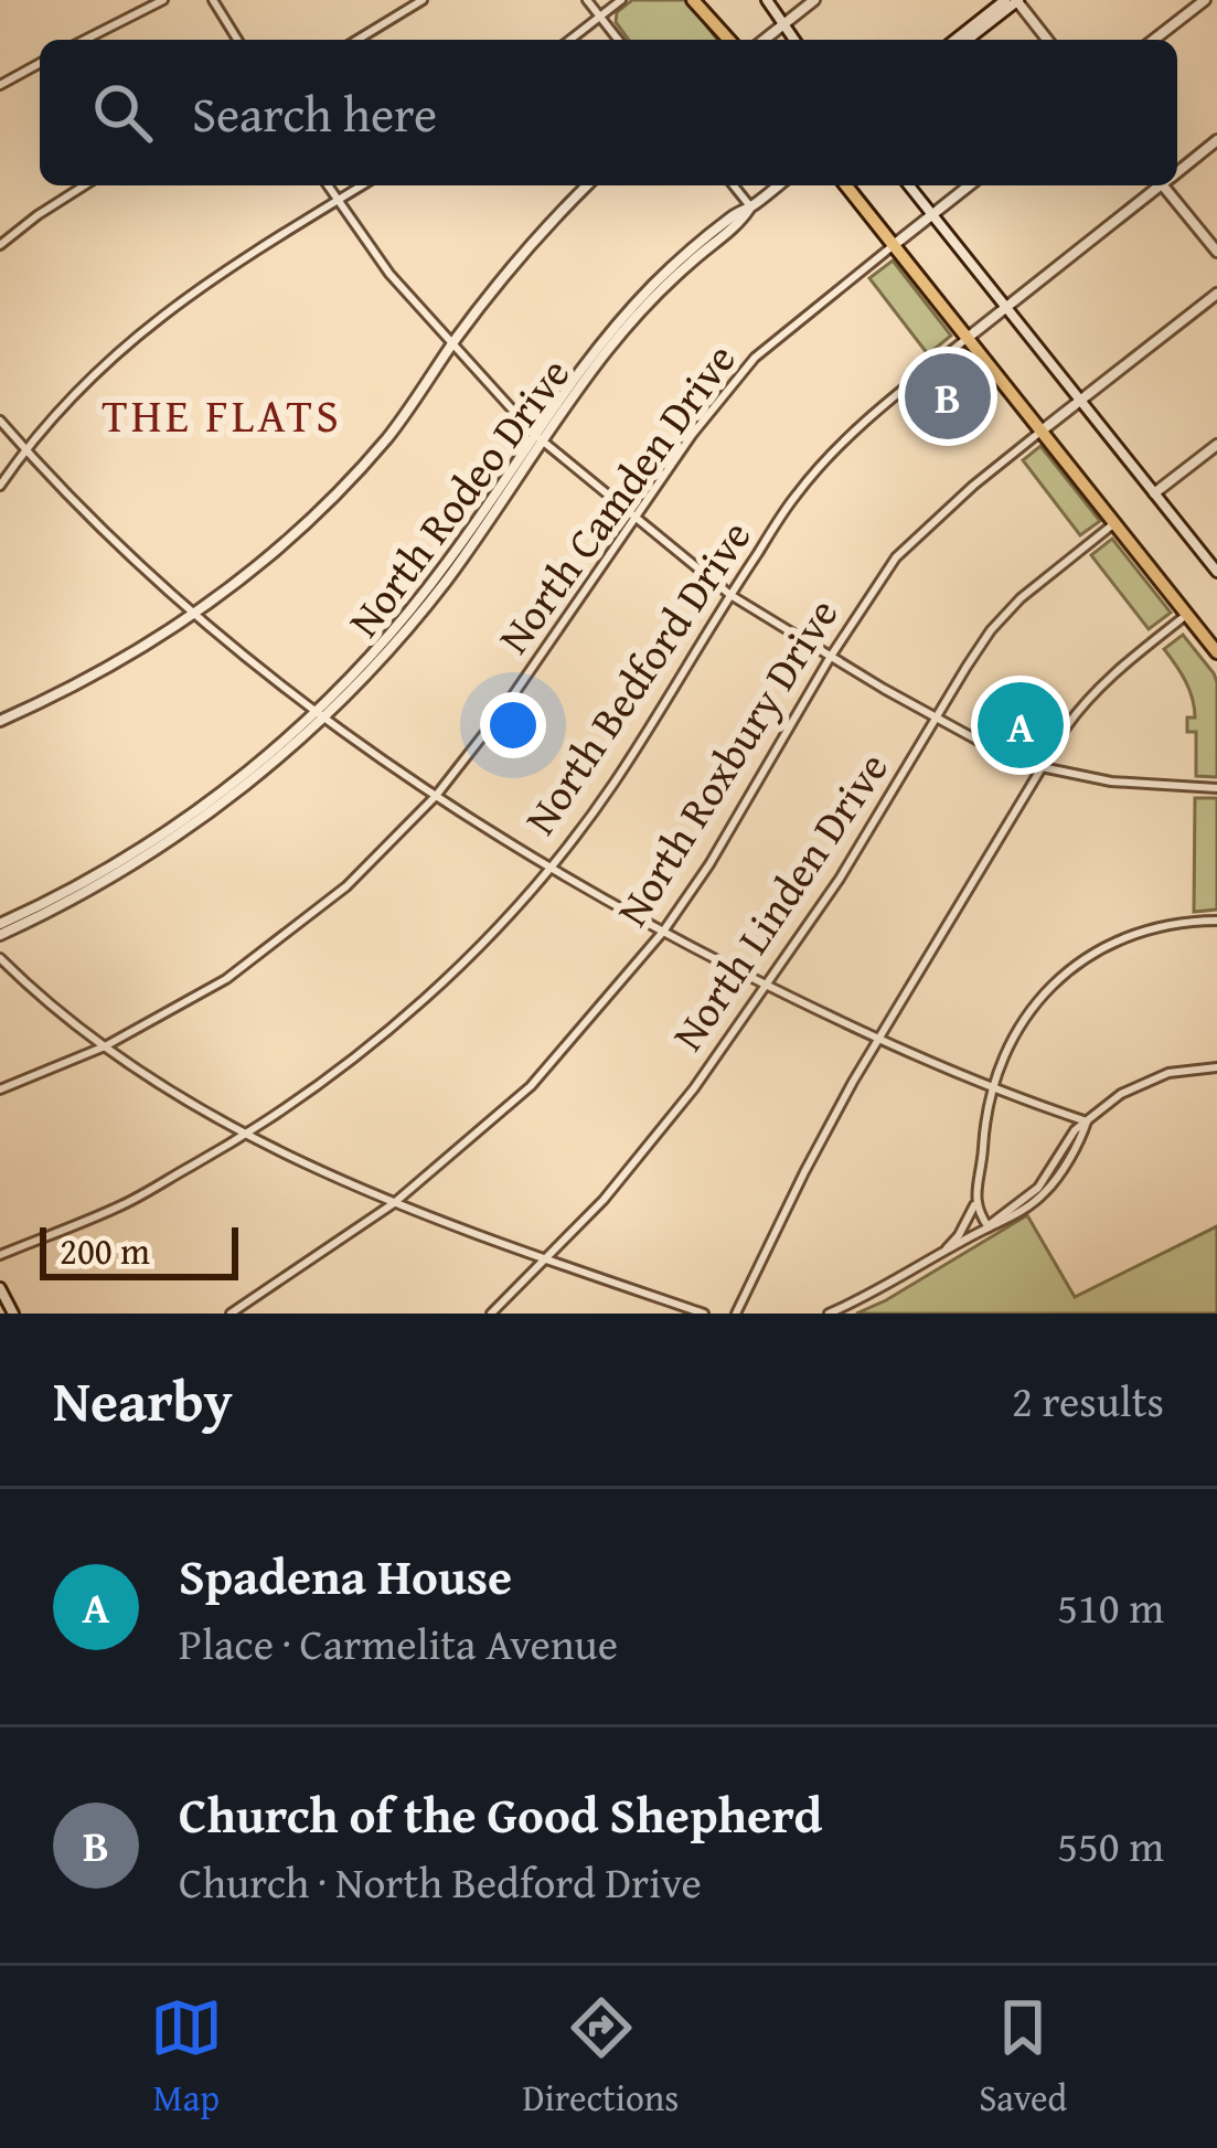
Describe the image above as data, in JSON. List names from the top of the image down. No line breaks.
{"streets":{"street":["North Rodeo Drive","North Camden Drive","North Bedford Drive","North Roxbury Drive","North Linden Drive"]},"districts":["THE FLATS"],"scale_bar":"200 m","page":{"search":"Search here","pins":["B","A"],"scale":"200 m","heading":["Nearby","2 results"],"list":[{"mark":"A","name":"Spadena House","note":"Place · Carmelita Avenue","value":"510 m"},{"mark":"B","name":"Church of the Good Shepherd","note":"Church · North Bedford Drive","value":"550 m"}],"nav":["Map","Directions","Saved"]}}
